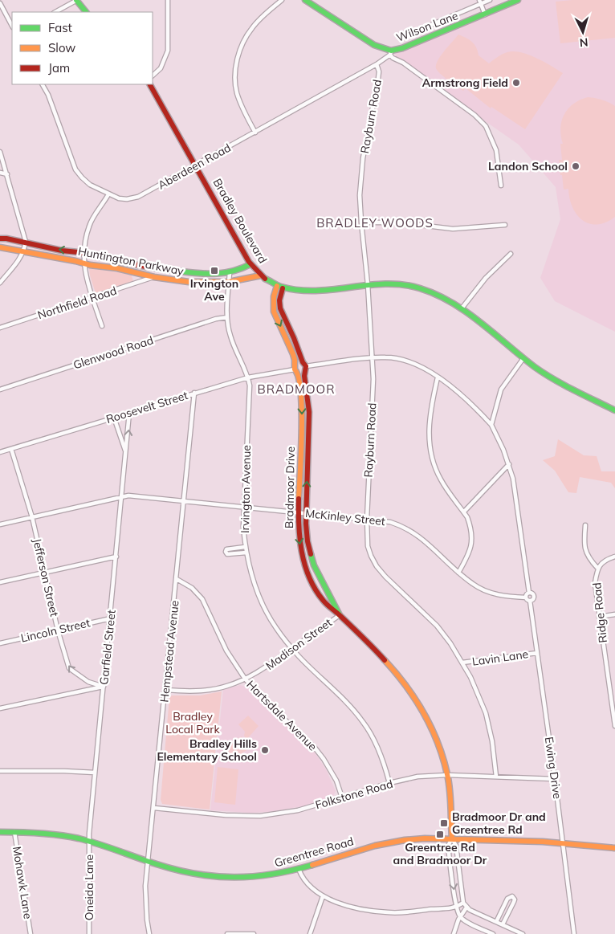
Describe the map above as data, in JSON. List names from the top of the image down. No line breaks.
{"streets":{"street":["Wilson Lane","Rayburn Road","Aberdeen Road","Bradley Boulevard","Huntington Parkway","Northfield Road","Glenwood Road","Roosevelt Street","Bradmoor Drive","Irvington Avenue","McKinley Street","Jefferson Street","Ridge Road","Lincoln Street","Madison Street","Garfield Street","Hempstead Avenue","Lavin Lane","Hartsdale Avenue","Ewing Drive","Folkstone Road","Greentree Road","Mohawk Lane","Oneida Lane"]},"crossings":[["Wilson Lane","Aberdeen Road"],["Rayburn Road","Aberdeen Road"],["Rayburn Road","Bradley Boulevard"],["Rayburn Road","McKinley Street"],["Rayburn Road","Lavin Lane"],["Rayburn Road","Folkstone Road"],["Aberdeen Road","Bradley Boulevard"],["Bradley Boulevard","Huntington Parkway"],["Bradley Boulevard","Bradmoor Drive"],["Huntington Parkway","Northfield Road"],["Huntington Parkway","Irvington Avenue"],["Glenwood Road","Irvington Avenue"],["Roosevelt Street","Bradmoor Drive"],["Roosevelt Street","Irvington Avenue"],["Roosevelt Street","Jefferson Street"],["Roosevelt Street","Garfield Street"],["Roosevelt Street","Hempstead Avenue"],["Bradmoor Drive","McKinley Street"],["Bradmoor Drive","Madison Street"],["Bradmoor Drive","Folkstone Road"],["Bradmoor Drive","Greentree Road"],["Irvington Avenue","McKinley Street"],["Irvington Avenue","Madison Street"],["Irvington Avenue","Folkstone Road"],["McKinley Street","Jefferson Street"],["McKinley Street","Garfield Street"],["McKinley Street","Hempstead Avenue"],["McKinley Street","Ewing Drive"],["Jefferson Street","Lincoln Street"],["Jefferson Street","Garfield Street"],["Lincoln Street","Garfield Street"],["Madison Street","Hempstead Avenue"],["Madison Street","Hartsdale Avenue"],["Garfield Street","Greentree Road"],["Garfield Street","Oneida Lane"],["Hempstead Avenue","Hartsdale Avenue"],["Hempstead Avenue","Folkstone Road"],["Hempstead Avenue","Greentree Road"],["Lavin Lane","Ewing Drive"],["Hartsdale Avenue","Folkstone Road"],["Ewing Drive","Folkstone Road"],["Ewing Drive","Greentree Road"],["Greentree Road","Mohawk Lane"],["Greentree Road","Oneida Lane"]],"districts":["BRADLEY WOODS","BRADMOOR"],"parks":["Bradley Local Park"],"places":{"other":["Armstrong Field","Landon School","Bradley Hills Elementary School"],"transit":["Irvington Ave","Bradmoor Dr and Greentree Rd","Greentree Rd and Bradmoor Dr"]},"legend":["Fast","Slow","Jam"],"north":"bottom"}
